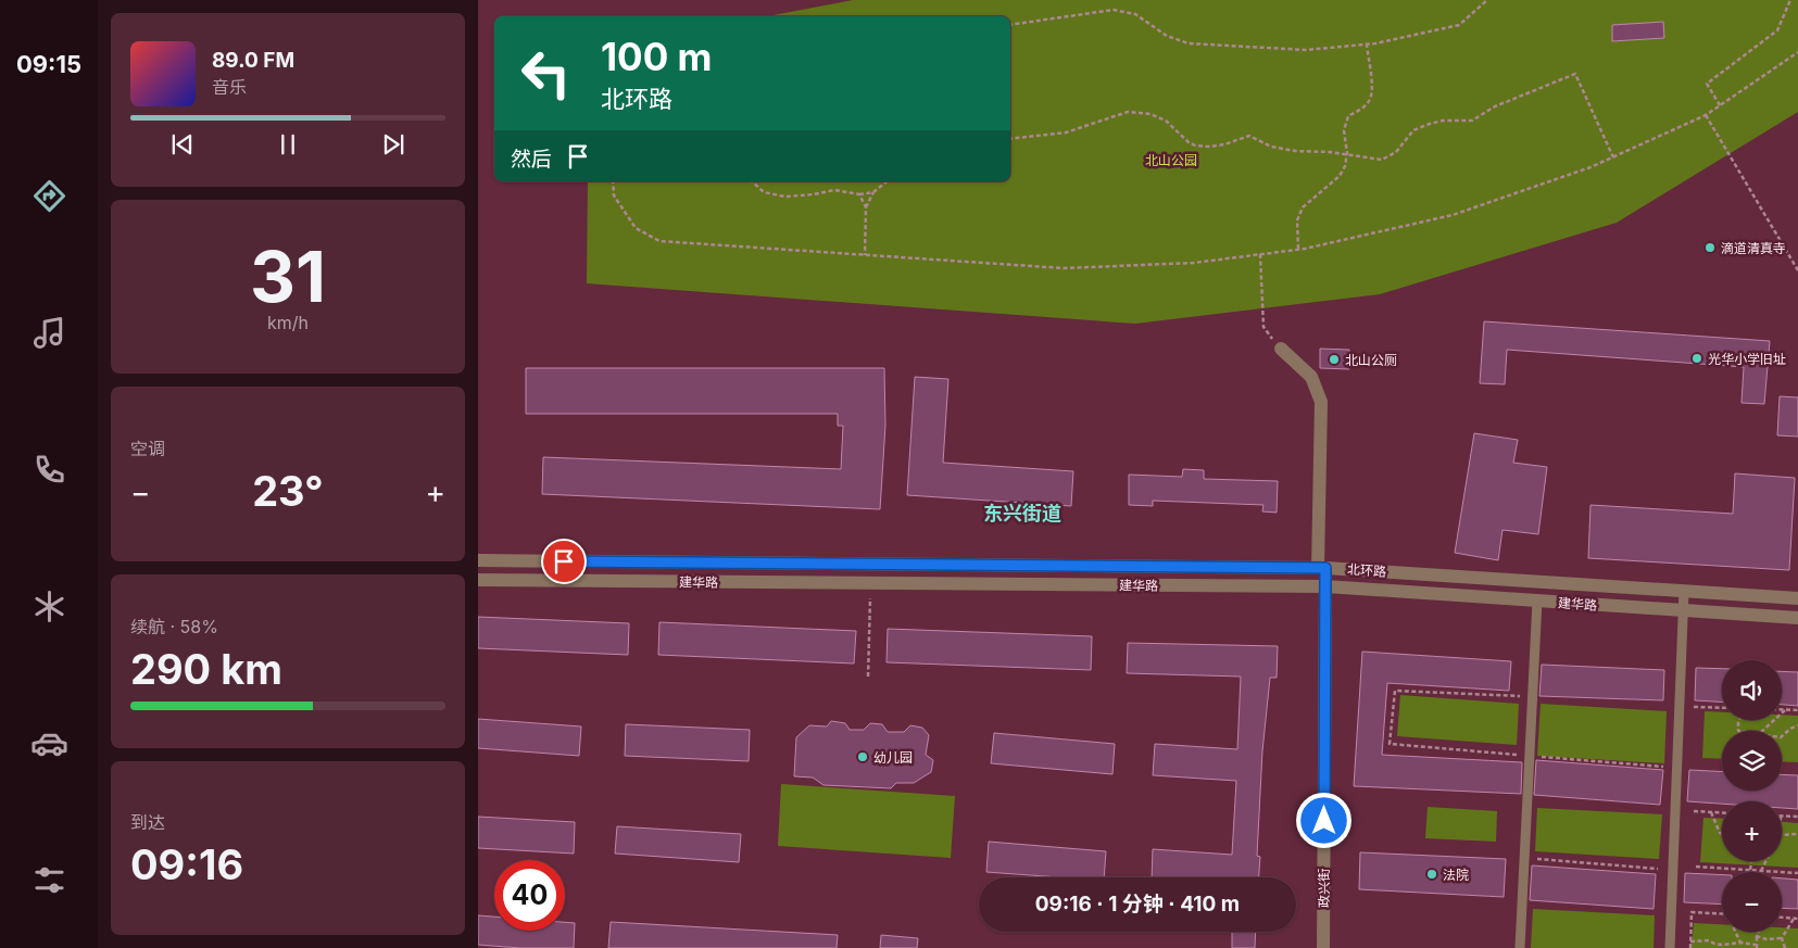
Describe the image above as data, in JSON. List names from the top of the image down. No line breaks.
{"streets":{"street":["北环路","建华路","政兴街"]},"crossings":[["北环路","政兴街"],["建华路","政兴街"]],"districts":["东兴街道"],"parks":["北山公园"],"places":["滴道清真寺","光华小学旧址","北山公厕","幼儿园","法院"],"page":{"tabs":"09:15","turn":["100 m","北环路"],"song":["89.0 FM","音乐"],"then":"然后","tile":[["31","km/h"],"空调",["续航 · 58%","290 km"],["到达","09:16"]],"heat":["−","23°","+"],"map_buttons":["+","−"],"limit":"40","trip":"09:16 · 1 分钟 · 410 m"}}
